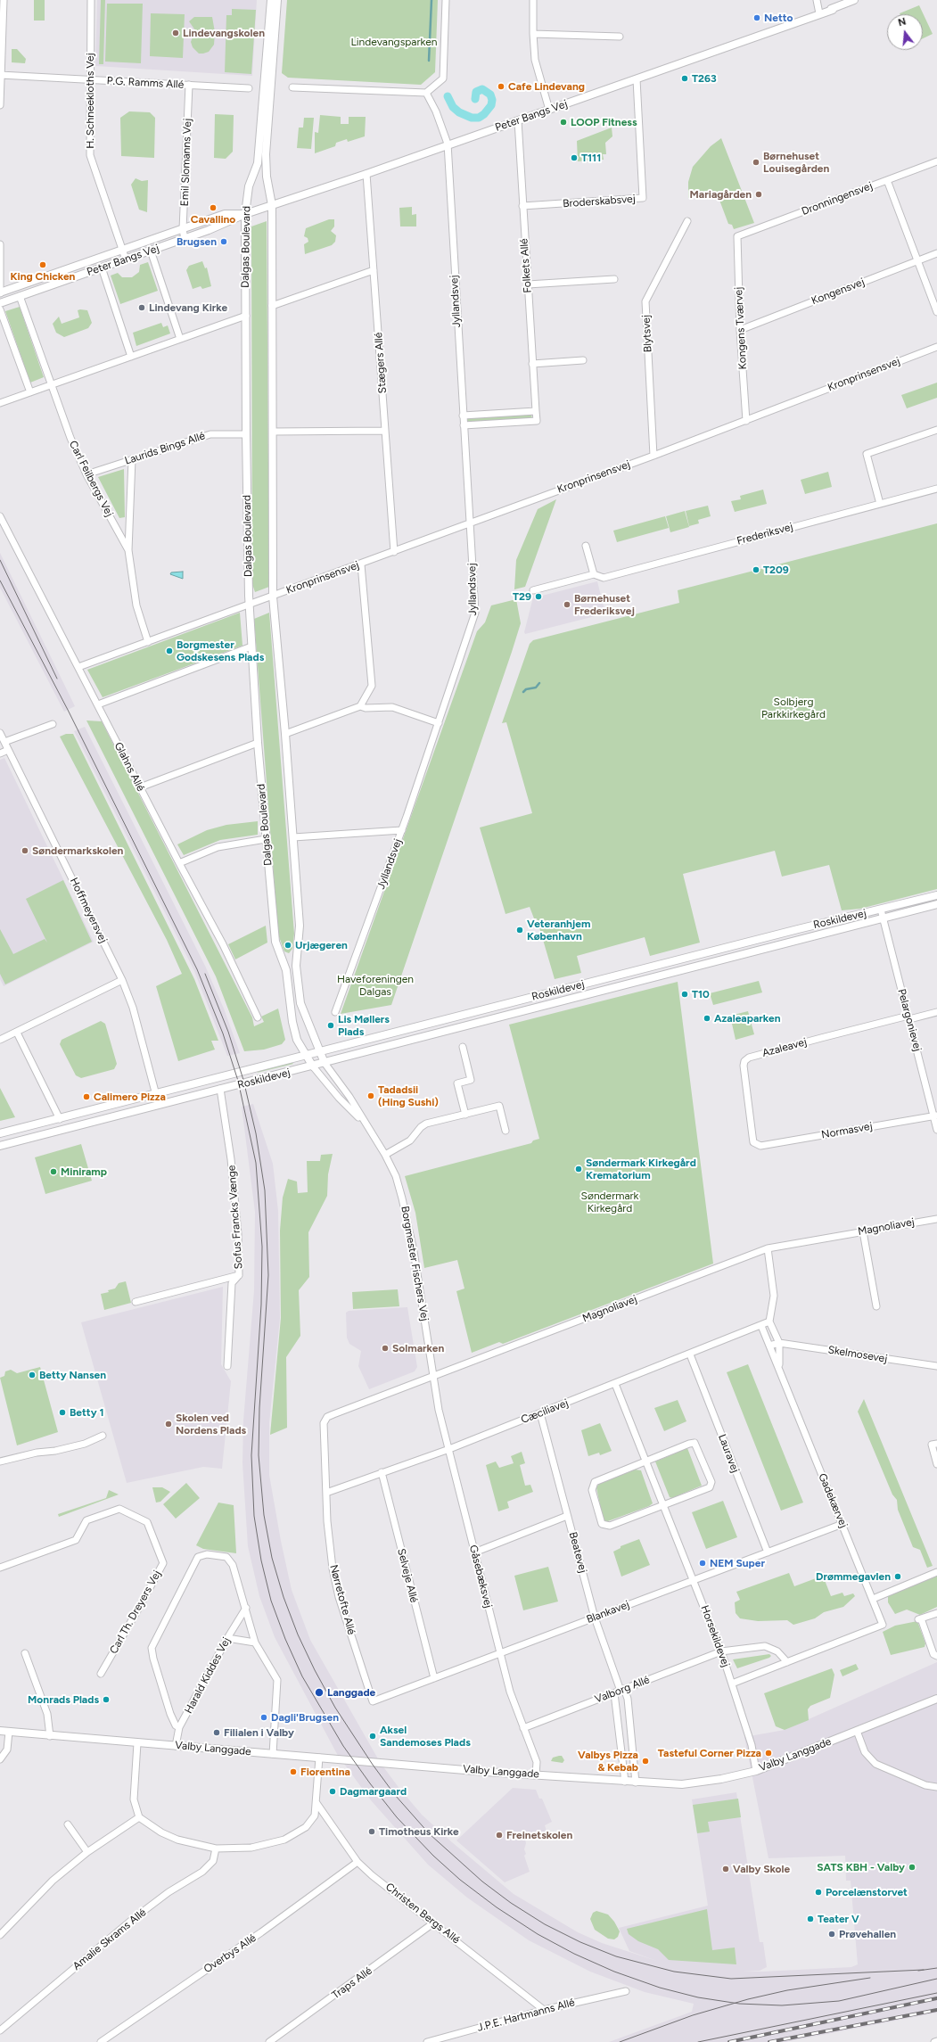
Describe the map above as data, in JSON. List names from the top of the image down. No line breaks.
{"streets":{"street":["P.G. Ramms Allé","H. Schneekloths Vej","Peter Bangs Vej","Emil Slomanns Vej","Dronningensvej","Broderskabsvej","Dalgas Boulevard","Folkets Allé","Kongensvej","Jyllandsvej","Kongens Tværvej","Blytsvej","Stægers Allé","Kronprinsensvej","Laurids Bings Allé","Carl Feilbergs Vej","Frederiksvej","Glahns Allé","Hoffmeyersvej","Roskildevej","Pelargonievej","Azaleavej","Normasvej","Sofus Francks Vænge","Magnoliavej","Borgmester Fischers Vej","Skelmosevej","Cæciliavej","Lauravej","Gadekærvej","Beatevej","Selveje Allé","Gåsebæksvej","Nørretofte Allé","Carl Th. Dreyers Vej","Blankavej","Horsekildevej","Harald Kiddes Vej","Valborg Allé","Valby Langgade","Christen Bergs Allé","Amalie Skrams Allé","Overbys Allé","Traps Allé","J.P.E. Hartmanns Allé"]},"crossings":[["P.G. Ramms Allé","H. Schneekloths Vej"],["P.G. Ramms Allé","Emil Slomanns Vej"],["H. Schneekloths Vej","Peter Bangs Vej"],["Peter Bangs Vej","Emil Slomanns Vej"],["Peter Bangs Vej","Broderskabsvej"],["Peter Bangs Vej","Dalgas Boulevard"],["Peter Bangs Vej","Folkets Allé"],["Peter Bangs Vej","Jyllandsvej"],["Peter Bangs Vej","Stægers Allé"],["Peter Bangs Vej","Carl Feilbergs Vej"],["Dronningensvej","Kongens Tværvej"],["Broderskabsvej","Folkets Allé"],["Dalgas Boulevard","Kronprinsensvej"],["Dalgas Boulevard","Laurids Bings Allé"],["Dalgas Boulevard","Roskildevej"],["Dalgas Boulevard","Borgmester Fischers Vej"],["Kongensvej","Kongens Tværvej"],["Jyllandsvej","Kronprinsensvej"],["Kongens Tværvej","Kronprinsensvej"],["Blytsvej","Kronprinsensvej"],["Stægers Allé","Kronprinsensvej"],["Laurids Bings Allé","Carl Feilbergs Vej"],["Hoffmeyersvej","Roskildevej"],["Roskildevej","Pelargonievej"],["Roskildevej","Sofus Francks Vænge"],["Roskildevej","Borgmester Fischers Vej"],["Pelargonievej","Azaleavej"],["Pelargonievej","Normasvej"],["Azaleavej","Normasvej"],["Magnoliavej","Borgmester Fischers Vej"],["Magnoliavej","Gåsebæksvej"],["Magnoliavej","Nørretofte Allé"],["Borgmester Fischers Vej","Gåsebæksvej"],["Skelmosevej","Gadekærvej"],["Cæciliavej","Lauravej"],["Cæciliavej","Gadekærvej"],["Cæciliavej","Beatevej"],["Cæciliavej","Selveje Allé"],["Cæciliavej","Gåsebæksvej"],["Cæciliavej","Nørretofte Allé"],["Cæciliavej","Horsekildevej"],["Lauravej","Blankavej"],["Gadekærvej","Blankavej"],["Gadekærvej","Valborg Allé"],["Beatevej","Blankavej"],["Beatevej","Valborg Allé"],["Beatevej","Valby Langgade"],["Selveje Allé","Blankavej"],["Gåsebæksvej","Blankavej"],["Gåsebæksvej","Valborg Allé"],["Gåsebæksvej","Valby Langgade"],["Nørretofte Allé","Blankavej"],["Blankavej","Horsekildevej"],["Horsekildevej","Valborg Allé"],["Horsekildevej","Valby Langgade"],["Harald Kiddes Vej","Valby Langgade"],["Christen Bergs Allé","Overbys Allé"],["Christen Bergs Allé","Traps Allé"],["Christen Bergs Allé","J.P.E. Hartmanns Allé"]],"parks":["Lindevangsparken","Solbjerg Parkkirkegård","Haveforeningen Dalgas","Søndermark Kirkegård"],"places":["Netto","Lindevangskolen","T263","Cafe Lindevang","LOOP Fitness","T111","Børnehuset Louisegården","Mariagården","Cavallino","Brugsen","King Chicken","Lindevang Kirke","T209","T29","Børnehuset Frederiksvej","Borgmester Godskesens Plads","Søndermarkskolen","Veteranhjem København","Urjægeren","T10","Azaleaparken","Lis Møllers Plads","Tadadsii (Hing Sushi)","Calimero Pizza","Søndermark Kirkegård Krematorium","Miniramp","Solmarken","Betty Nansen","Betty 1","Skolen ved Nordens Plads","NEM Super","Drømmegavlen","Langgade","Monrads Plads","Dagli'Brugsen","Filialen i Valby","Aksel Sandemoses Plads","Tasteful Corner Pizza","Valbys Pizza & Kebab","Fiorentina","Dagmargaard","Timotheus Kirke","Freinetskolen","SATS KBH - Valby","Valby Skole","Porcelænstorvet","Teater V","Prøvehallen"],"north":"top"}
